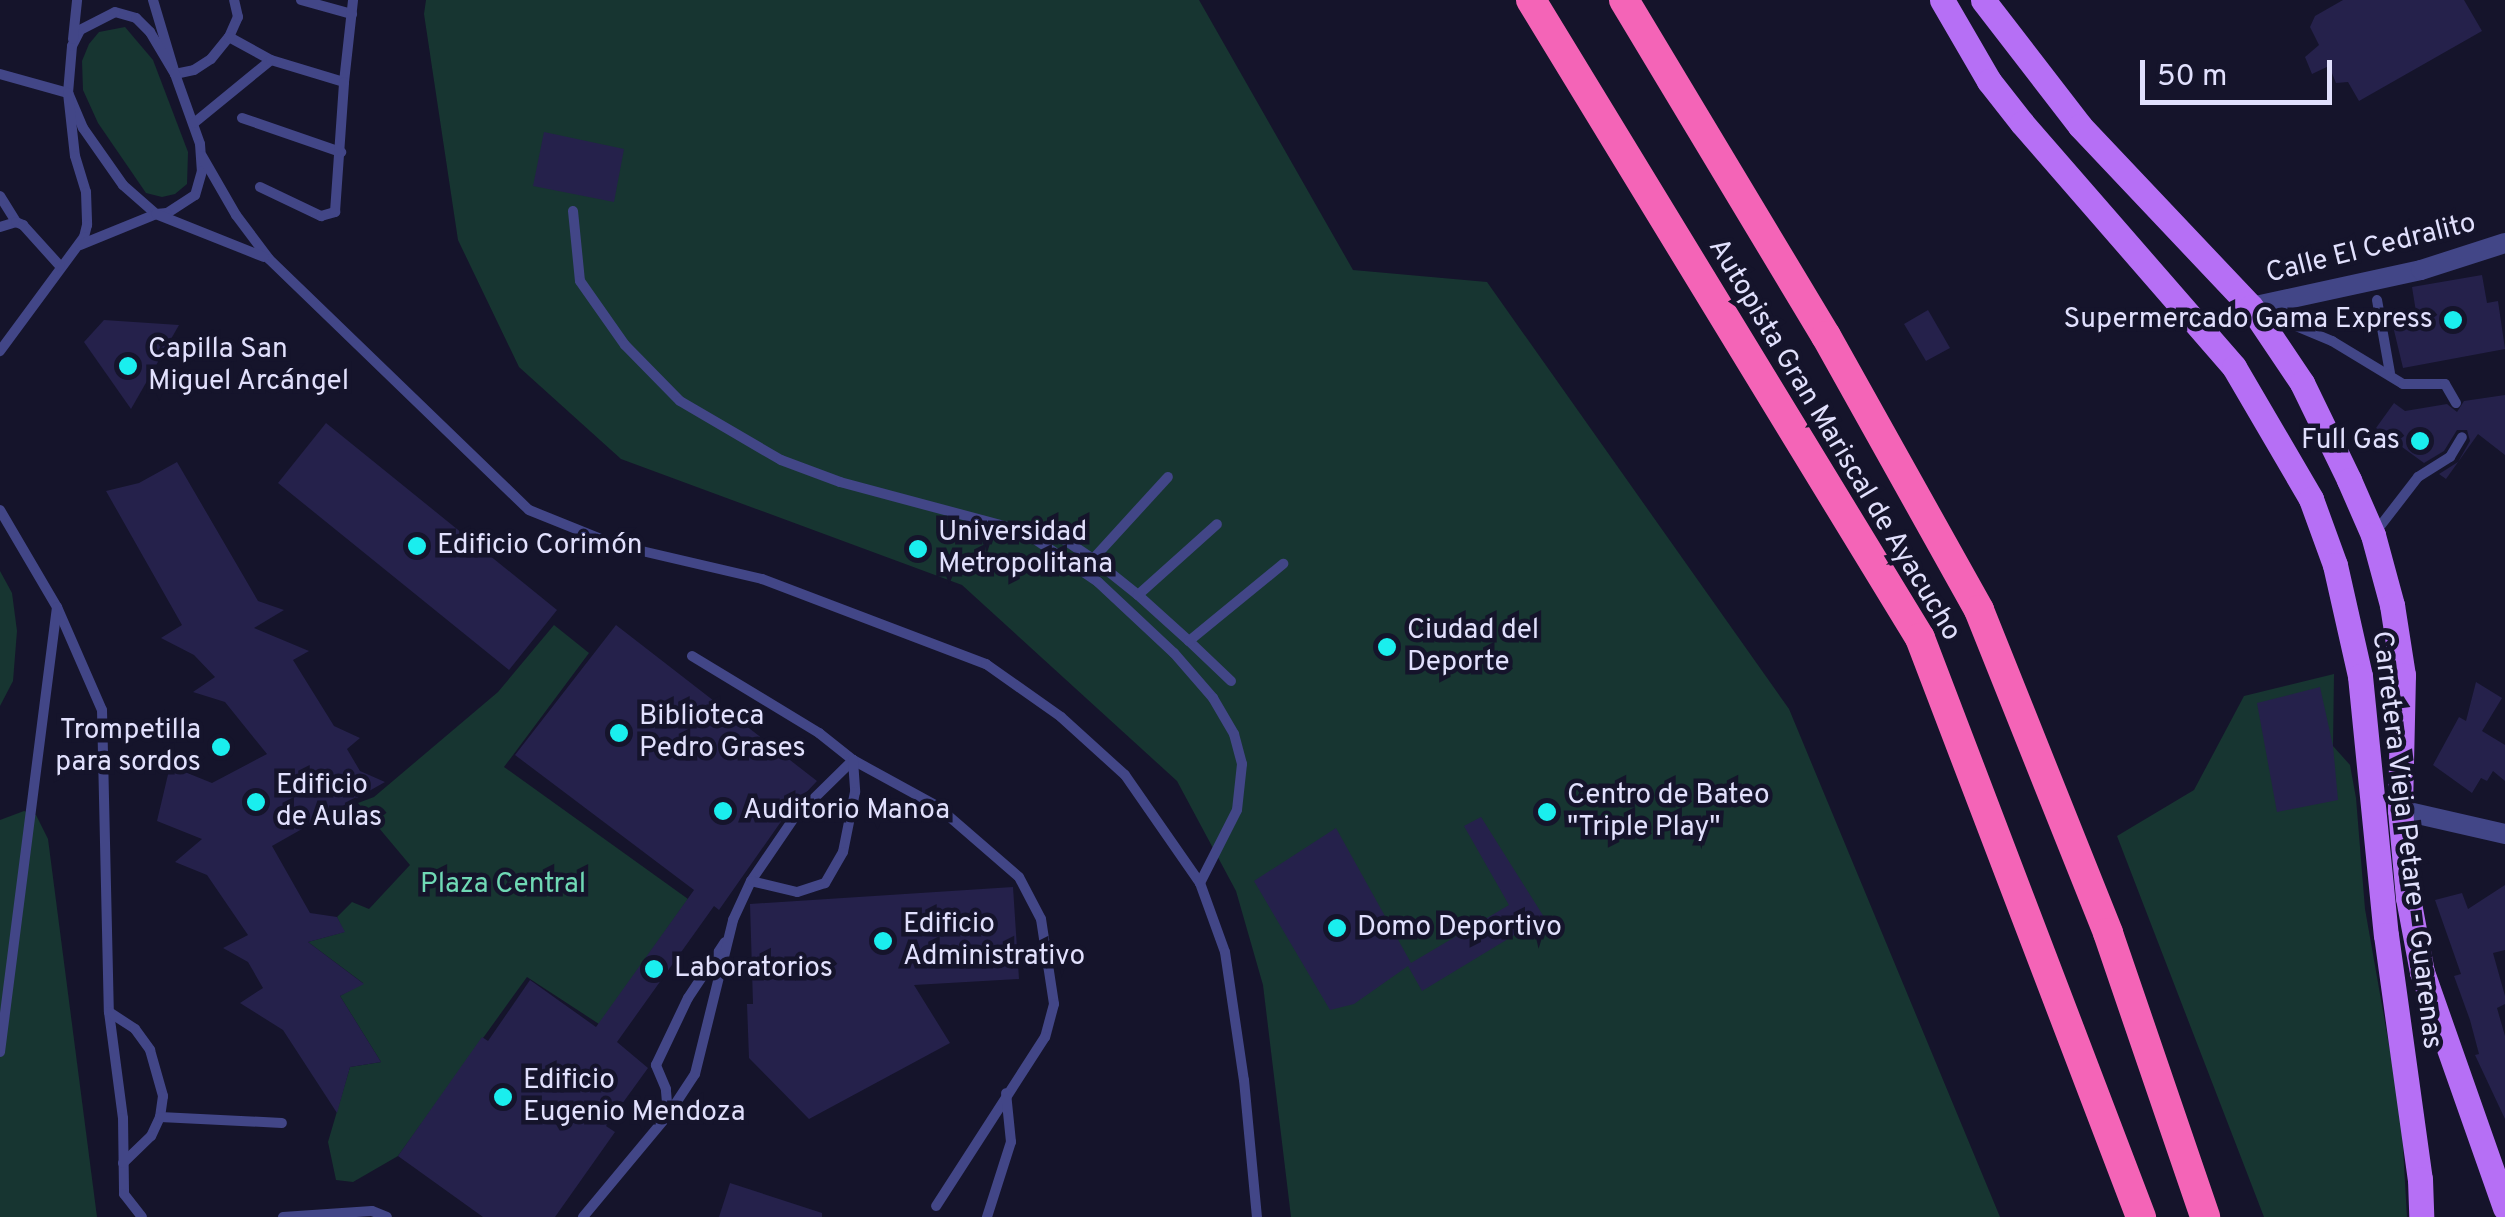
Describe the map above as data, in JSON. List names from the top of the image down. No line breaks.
{"streets":{"highway":["Autopista Gran Mariscal de Ayacucho"],"main road":["Carretera Vieja Petare - Guarenas"],"street":["Calle El Cedralito"]},"parks":["Plaza Central"],"places":["Supermercado Gama Express","Capilla San Miguel Arcángel","Full Gas","Edificio Corimón","Universidad Metropolitana","Ciudad del Deporte","Biblioteca Pedro Grases","Trompetilla para sordos","Edificio de Aulas","Auditorio Manoa","Centro de Bateo \"Triple Play\"","Domo Deportivo","Edificio Administrativo","Laboratorios","Edificio Eugenio Mendoza"],"scale_bar":"50 m"}
